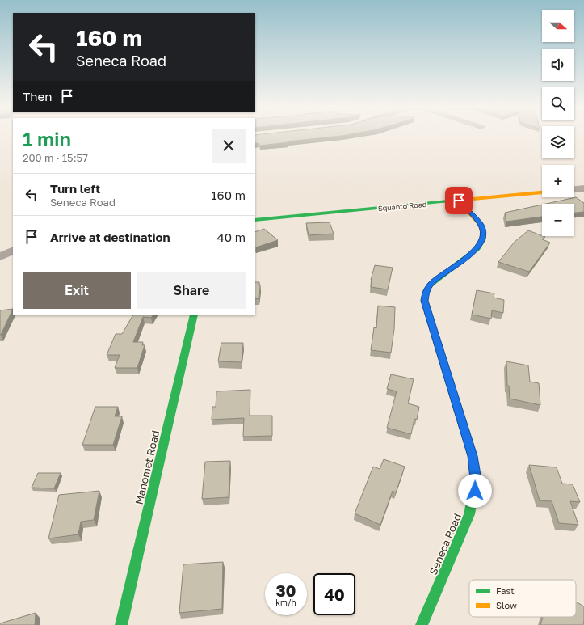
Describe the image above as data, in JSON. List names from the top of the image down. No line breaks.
{"streets":{"street":["Squanto Road","Manomet Road","Seneca Road"]},"crossings":[["Squanto Road","Seneca Road"]],"legend":["Fast","Slow"],"north":"right","page":{"map_buttons":["+","−"],"turn":["160 m","Seneca Road"],"then":"Then","heading":["1 min","200 m · 15:57"],"list":[{"name":"Turn left","note":"Seneca Road","value":"160 m"},{"name":"Arrive at destination","value":"40 m"}],"buttons":["Exit","Share"],"speed":"30 km/h","limit":"40"}}
